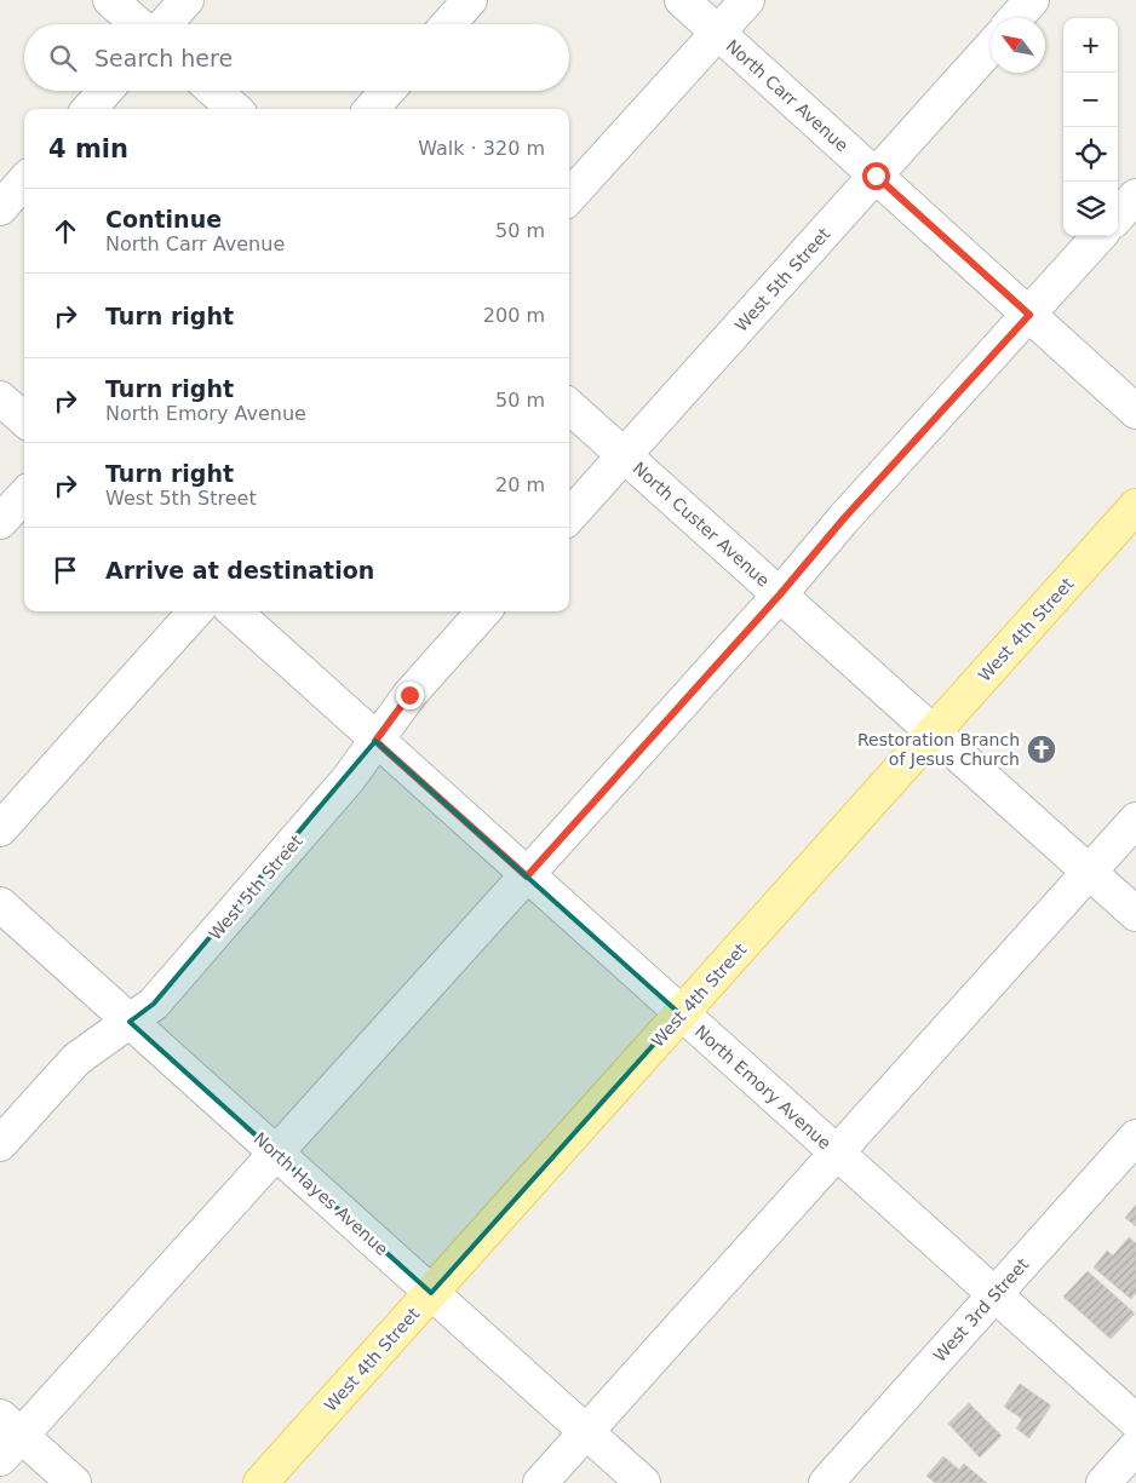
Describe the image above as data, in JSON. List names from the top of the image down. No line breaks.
{"streets":{"main road":["West 4th Street"],"street":["North Carr Avenue","West 5th Street","North Custer Avenue","North Emory Avenue","North Hayes Avenue","West 3rd Street"]},"crossings":[["North Carr Avenue","West 5th Street"],["West 5th Street","North Custer Avenue"],["West 5th Street","North Emory Avenue"],["West 5th Street","North Hayes Avenue"],["North Custer Avenue","West 4th Street"],["West 4th Street","North Emory Avenue"],["West 4th Street","North Hayes Avenue"],["North Emory Avenue","West 3rd Street"]],"places":{"church":["Restoration Branch of Jesus Church"]},"north":"top left","page":{"map_buttons":["+","−"],"search":"Search here","heading":["4 min","Walk · 320 m"],"list":[["Continue","North Carr Avenue","50 m"],["Turn right","200 m"],["Turn right","North Emory Avenue","50 m"],["Turn right","West 5th Street","20 m"],"Arrive at destination"]}}
